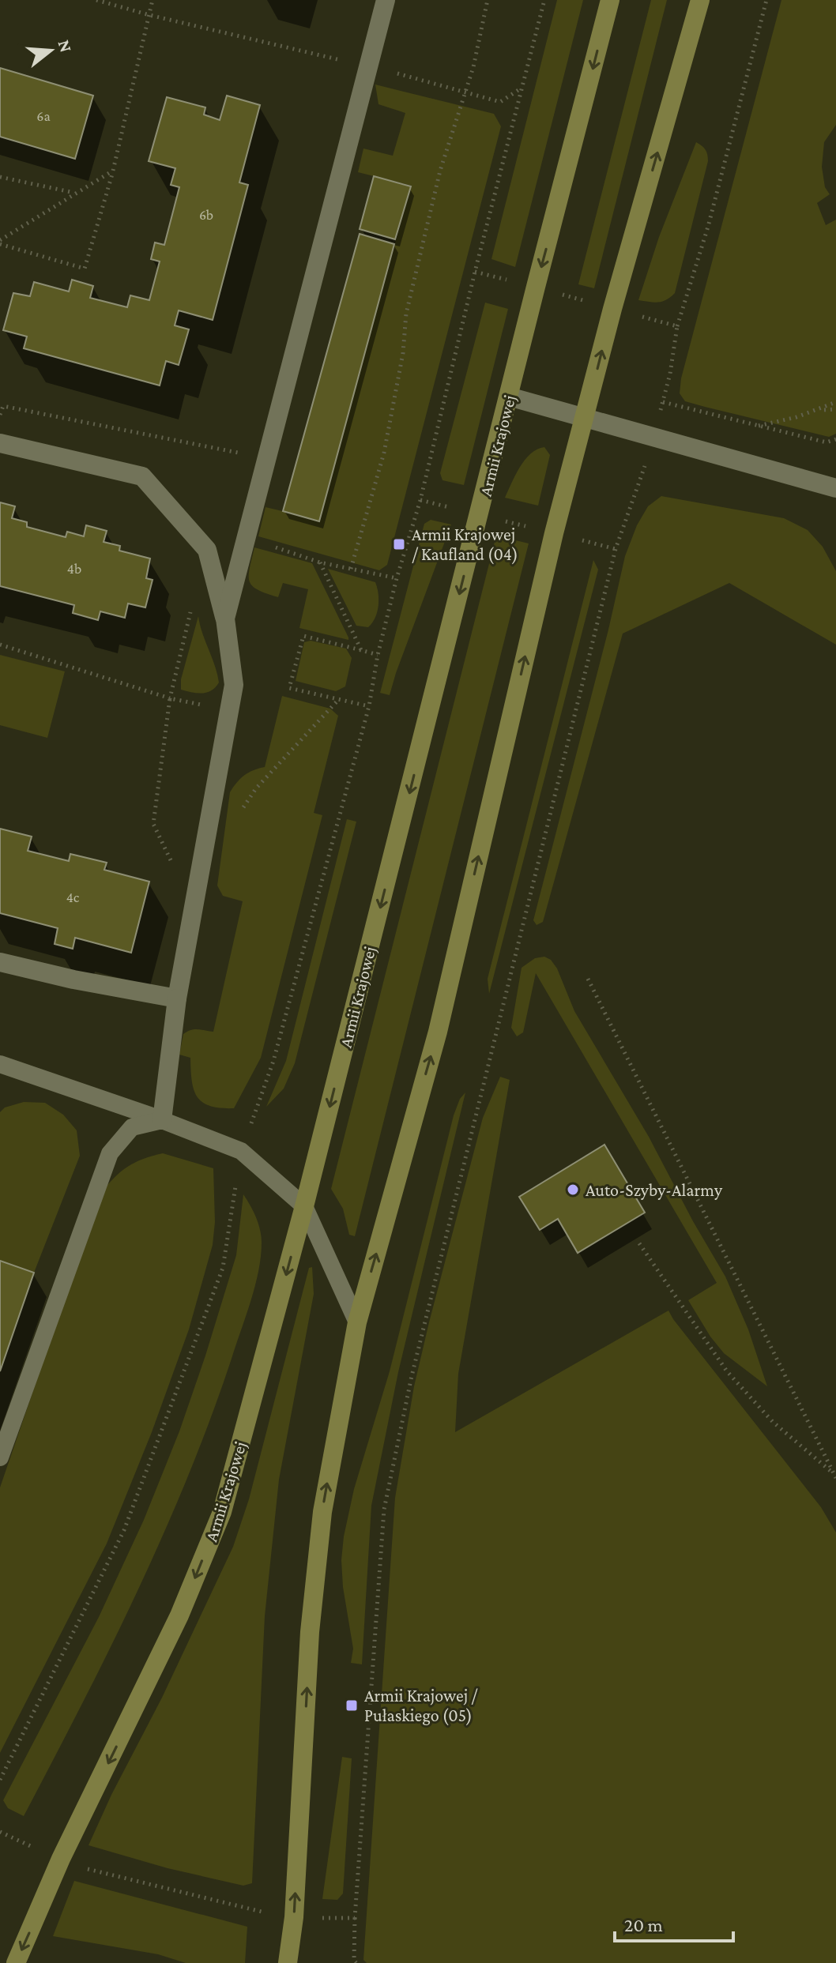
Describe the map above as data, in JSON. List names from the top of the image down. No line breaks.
{"streets":{"main road":["Armii Krajowej"]},"places":{"transit":["Armii Krajowej / Kaufland (04)","Armii Krajowej / Pułaskiego (05)"],"other":["Auto-Szyby-Alarmy"]},"house_numbers":["6a","6b","4b","4c"],"scale_bar":"20 m","north":"right"}
